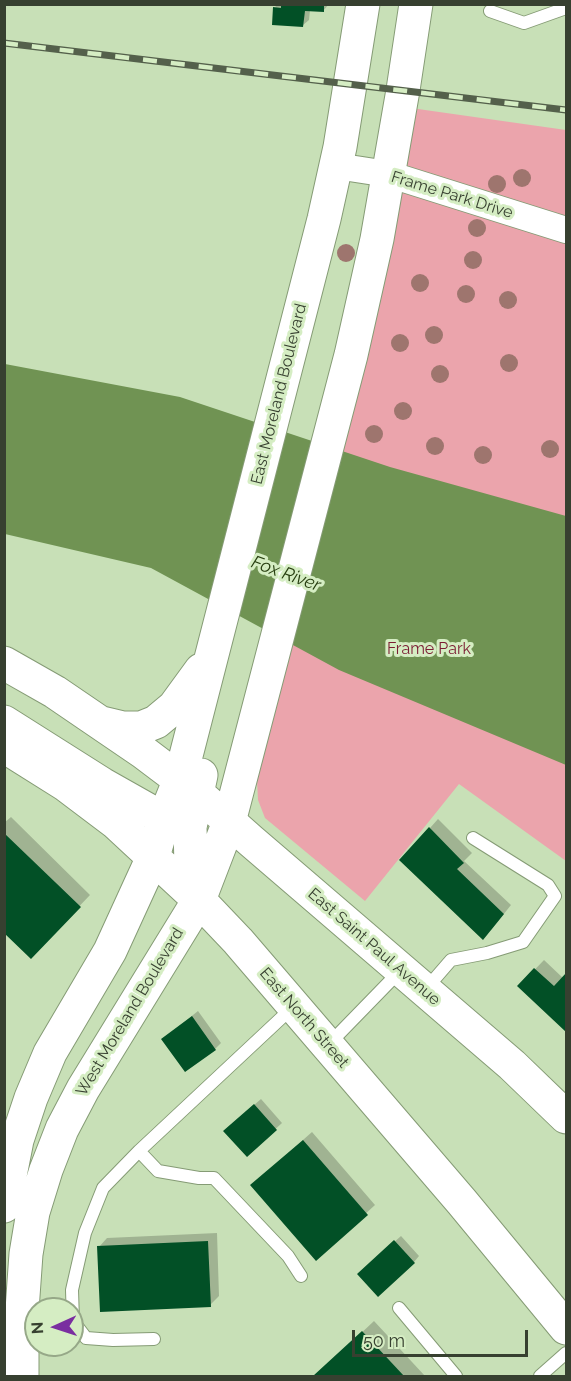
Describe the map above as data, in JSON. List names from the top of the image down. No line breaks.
{"streets":{"main road":["East Moreland Boulevard","East Saint Paul Avenue","West Moreland Boulevard","East North Street"],"street":["Frame Park Drive"]},"crossings":[["Frame Park Drive","East Moreland Boulevard"],["Frame Park Drive","West Moreland Boulevard"],["East Moreland Boulevard","East Saint Paul Avenue"],["East Saint Paul Avenue","West Moreland Boulevard"],["West Moreland Boulevard","East North Street"]],"water":["Fox River"],"parks":["Frame Park"],"scale_bar":"50 m","north":"left"}
